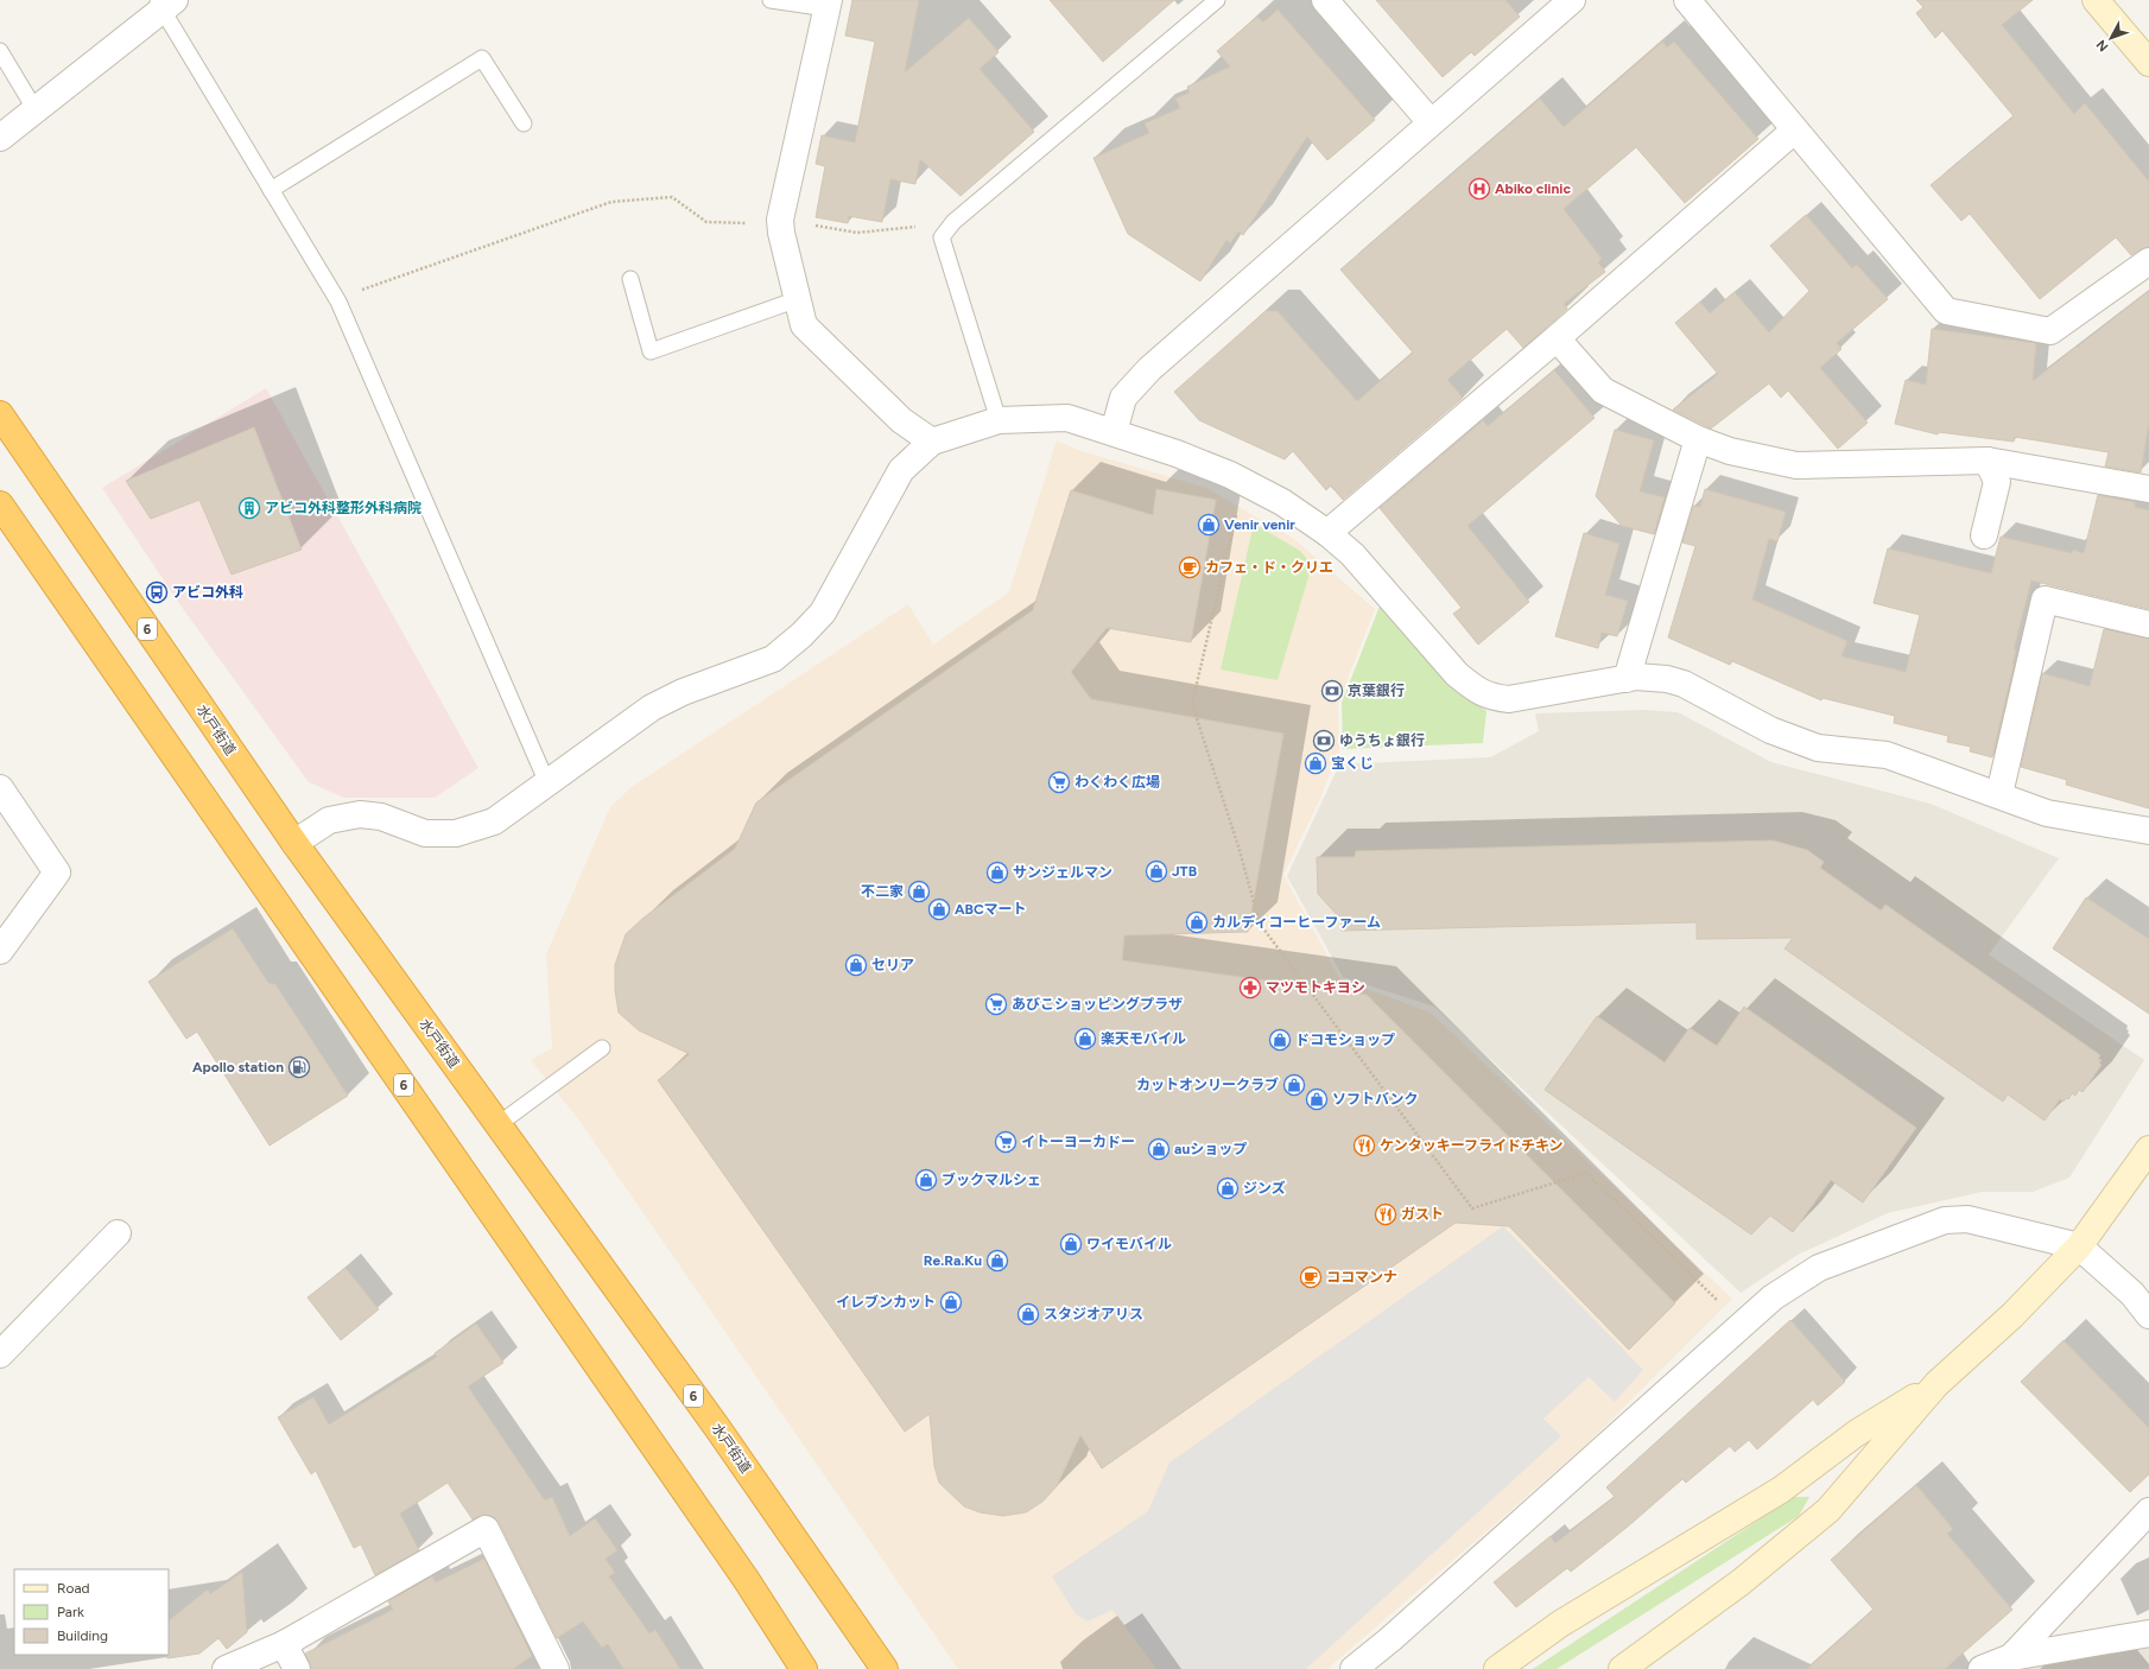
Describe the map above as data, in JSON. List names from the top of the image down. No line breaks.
{"streets":{"highway":["6","水戸街道"]},"places":{"hospital":["Abiko clinic"],"building":["アビコ外科整形外科病院"],"shop":["Venir venir","宝くじ","JTB","サンジェルマン","不二家","ABCマート","カルディコーヒーファーム","セリア","楽天モバイル","ドコモショップ","カットオンリークラブ","ソフトバンク","auショップ","ブックマルシェ","ジンズ","ワイモバイル","Re.Ra.Ku","イレブンカット","スタジオアリス"],"cafe":["カフェ・ド・クリエ","ココマンナ"],"bus stop":["アビコ外科"],"bank":["京葉銀行","ゆうちょ銀行"],"supermarket":["わくわく広場","あびこショッピングプラザ","イトーヨーカドー"],"pharmacy":["マツモトキヨシ"],"fuel station":["Apollo station"],"restaurant":["ケンタッキーフライドチキン","ガスト"]},"legend":["Road","Park","Building"],"north":"bottom left"}
